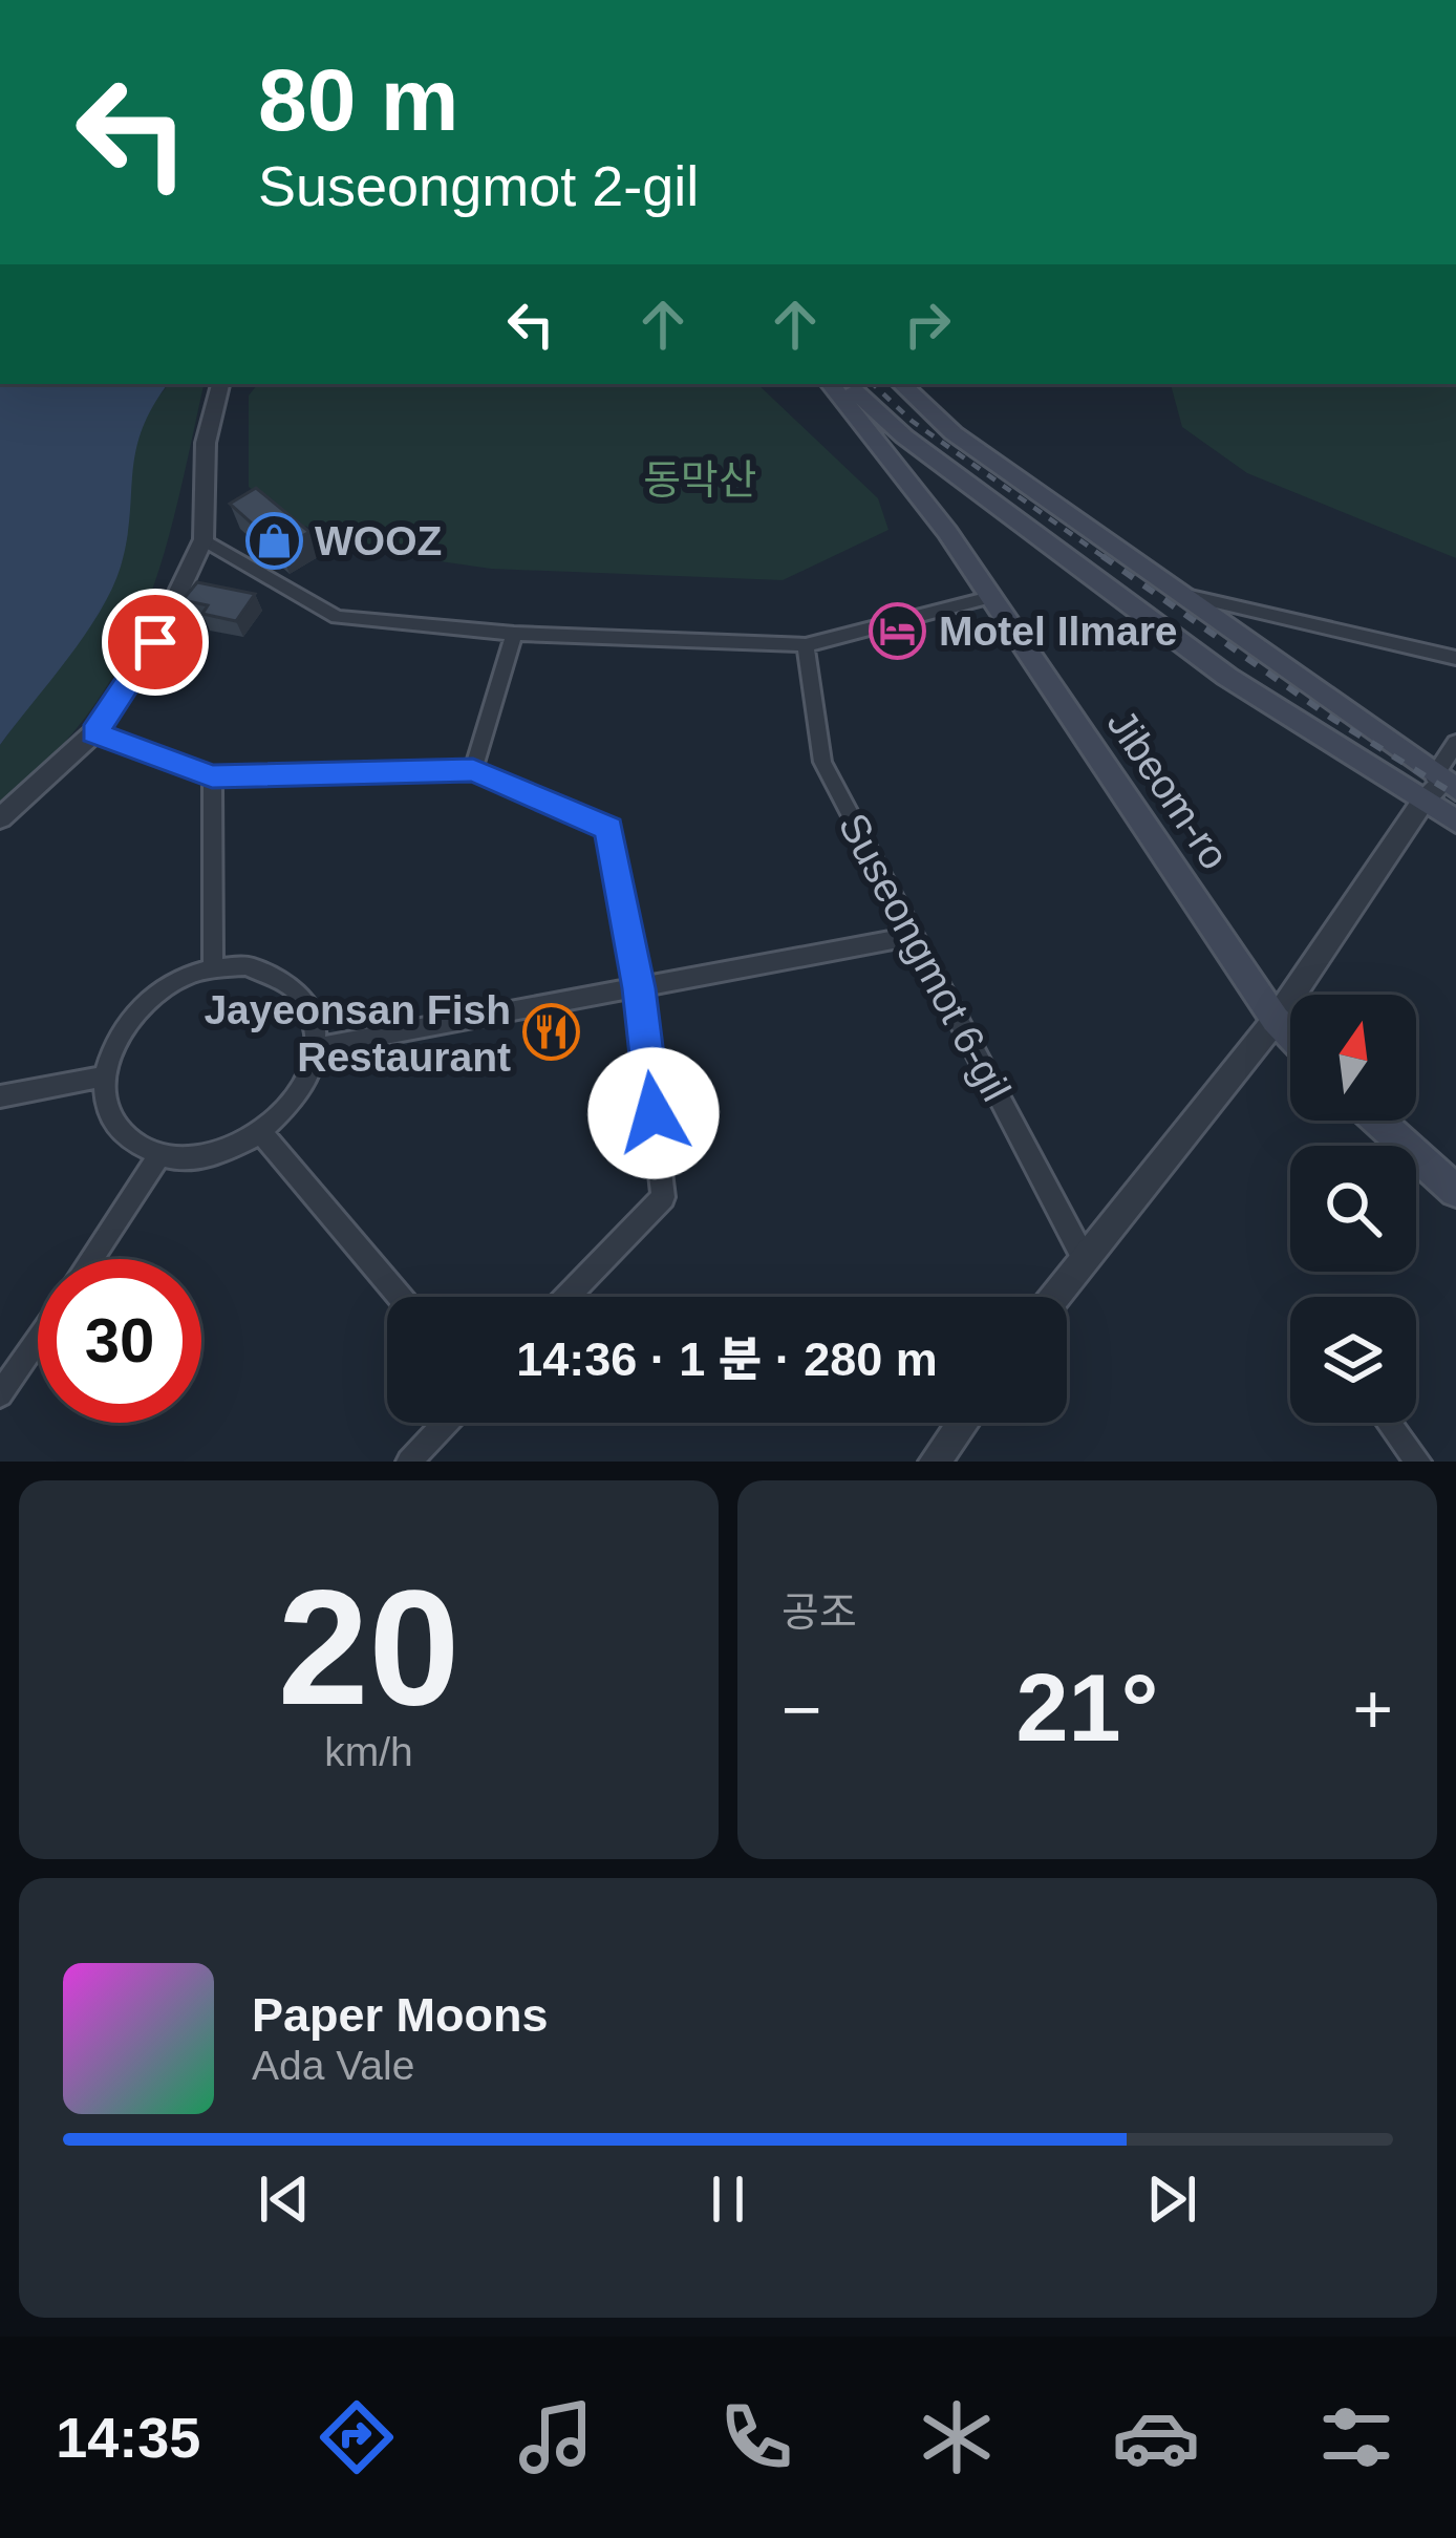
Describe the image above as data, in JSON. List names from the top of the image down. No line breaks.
{"streets":{"main road":["Jibeom-ro"],"street":["Suseongmot 6-gil"]},"parks":["동막산"],"places":{"shop":["WOOZ"],"hotel":["Motel Ilmare"],"restaurant":["Jayeonsan Fish Restaurant"]},"north":"top","page":{"turn":["80 m","Suseongmot 2-gil"],"limit":"30","trip":"14:36 · 1 분 · 280 m","tile":[["20","km/h"],"공조"],"heat":["−","21°","+"],"song":["Paper Moons","Ada Vale"],"tabs":"14:35"}}
